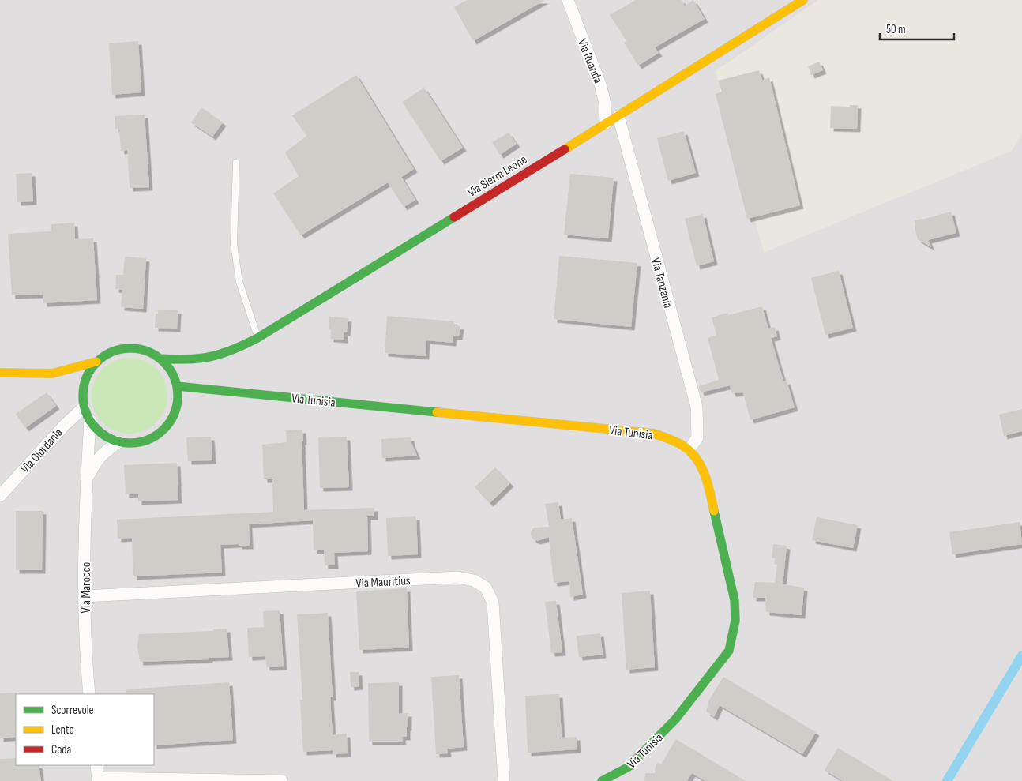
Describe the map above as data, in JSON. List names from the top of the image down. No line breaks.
{"streets":{"street":["Via Ruanda","Via Sierra Leone","Via Tanzania","Via Tunisia","Via Giordania","Via Mauritius","Via Marocco"]},"crossings":[["Via Ruanda","Via Sierra Leone"],["Via Sierra Leone","Via Tanzania"],["Via Sierra Leone","Via Tunisia"],["Via Sierra Leone","Via Giordania"],["Via Sierra Leone","Via Marocco"],["Via Tanzania","Via Tunisia"],["Via Tunisia","Via Giordania"],["Via Tunisia","Via Marocco"],["Via Giordania","Via Marocco"],["Via Mauritius","Via Marocco"]],"legend":["Scorrevole","Lento","Coda"],"scale_bar":"50 m"}
